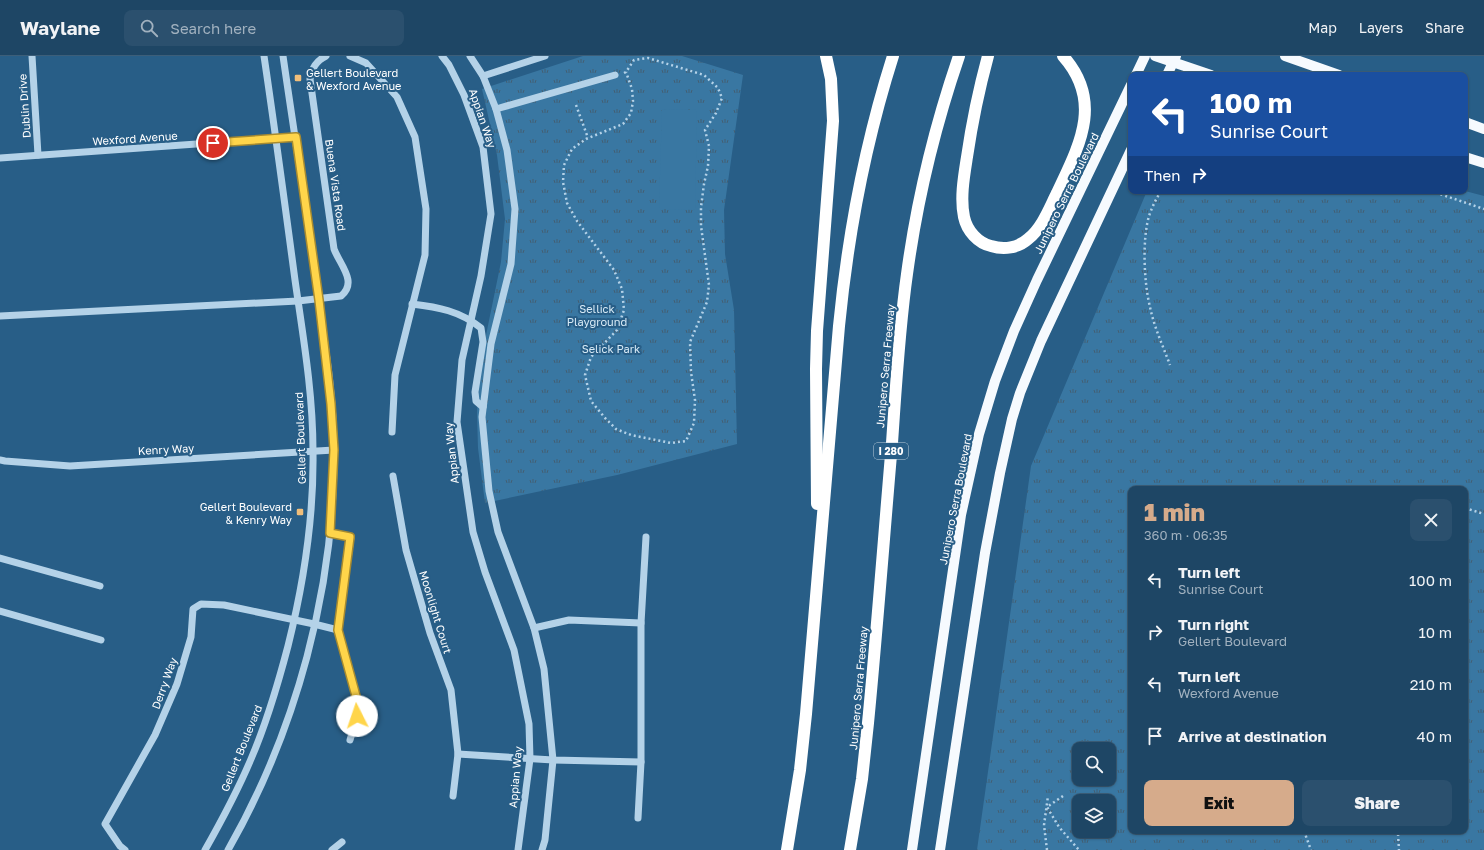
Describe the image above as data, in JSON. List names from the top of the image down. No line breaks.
{"streets":{"highway":["Junipero Serra Freeway","I 280"],"main road":["Junipero Serra Boulevard"],"street":["Dublin Drive","Appian Way","Wexford Avenue","Buena Vista Road","Gellert Boulevard","Kenry Way","Moonlight Court","Derry Way"]},"crossings":[["Dublin Drive","Wexford Avenue"],["Wexford Avenue","Gellert Boulevard"],["Gellert Boulevard","Kenry Way"],["Gellert Boulevard","Derry Way"]],"parks":["Sellick Playground","Selick Park"],"places":{"transit":["Gellert Boulevard & Wexford Avenue","Gellert Boulevard & Kenry Way"]},"page":{"header":"Waylane","search":"Search here","nav":["Map","Layers","Share"],"turn":["100 m","Sunrise Court"],"then":"Then","heading":["1 min","360 m · 06:35"],"list":[{"name":"Turn left","note":"Sunrise Court","value":"100 m"},{"name":"Turn right","note":"Gellert Boulevard","value":"10 m"},{"name":"Turn left","note":"Wexford Avenue","value":"210 m"},{"name":"Arrive at destination","value":"40 m"}],"buttons":["Exit","Share"]}}
